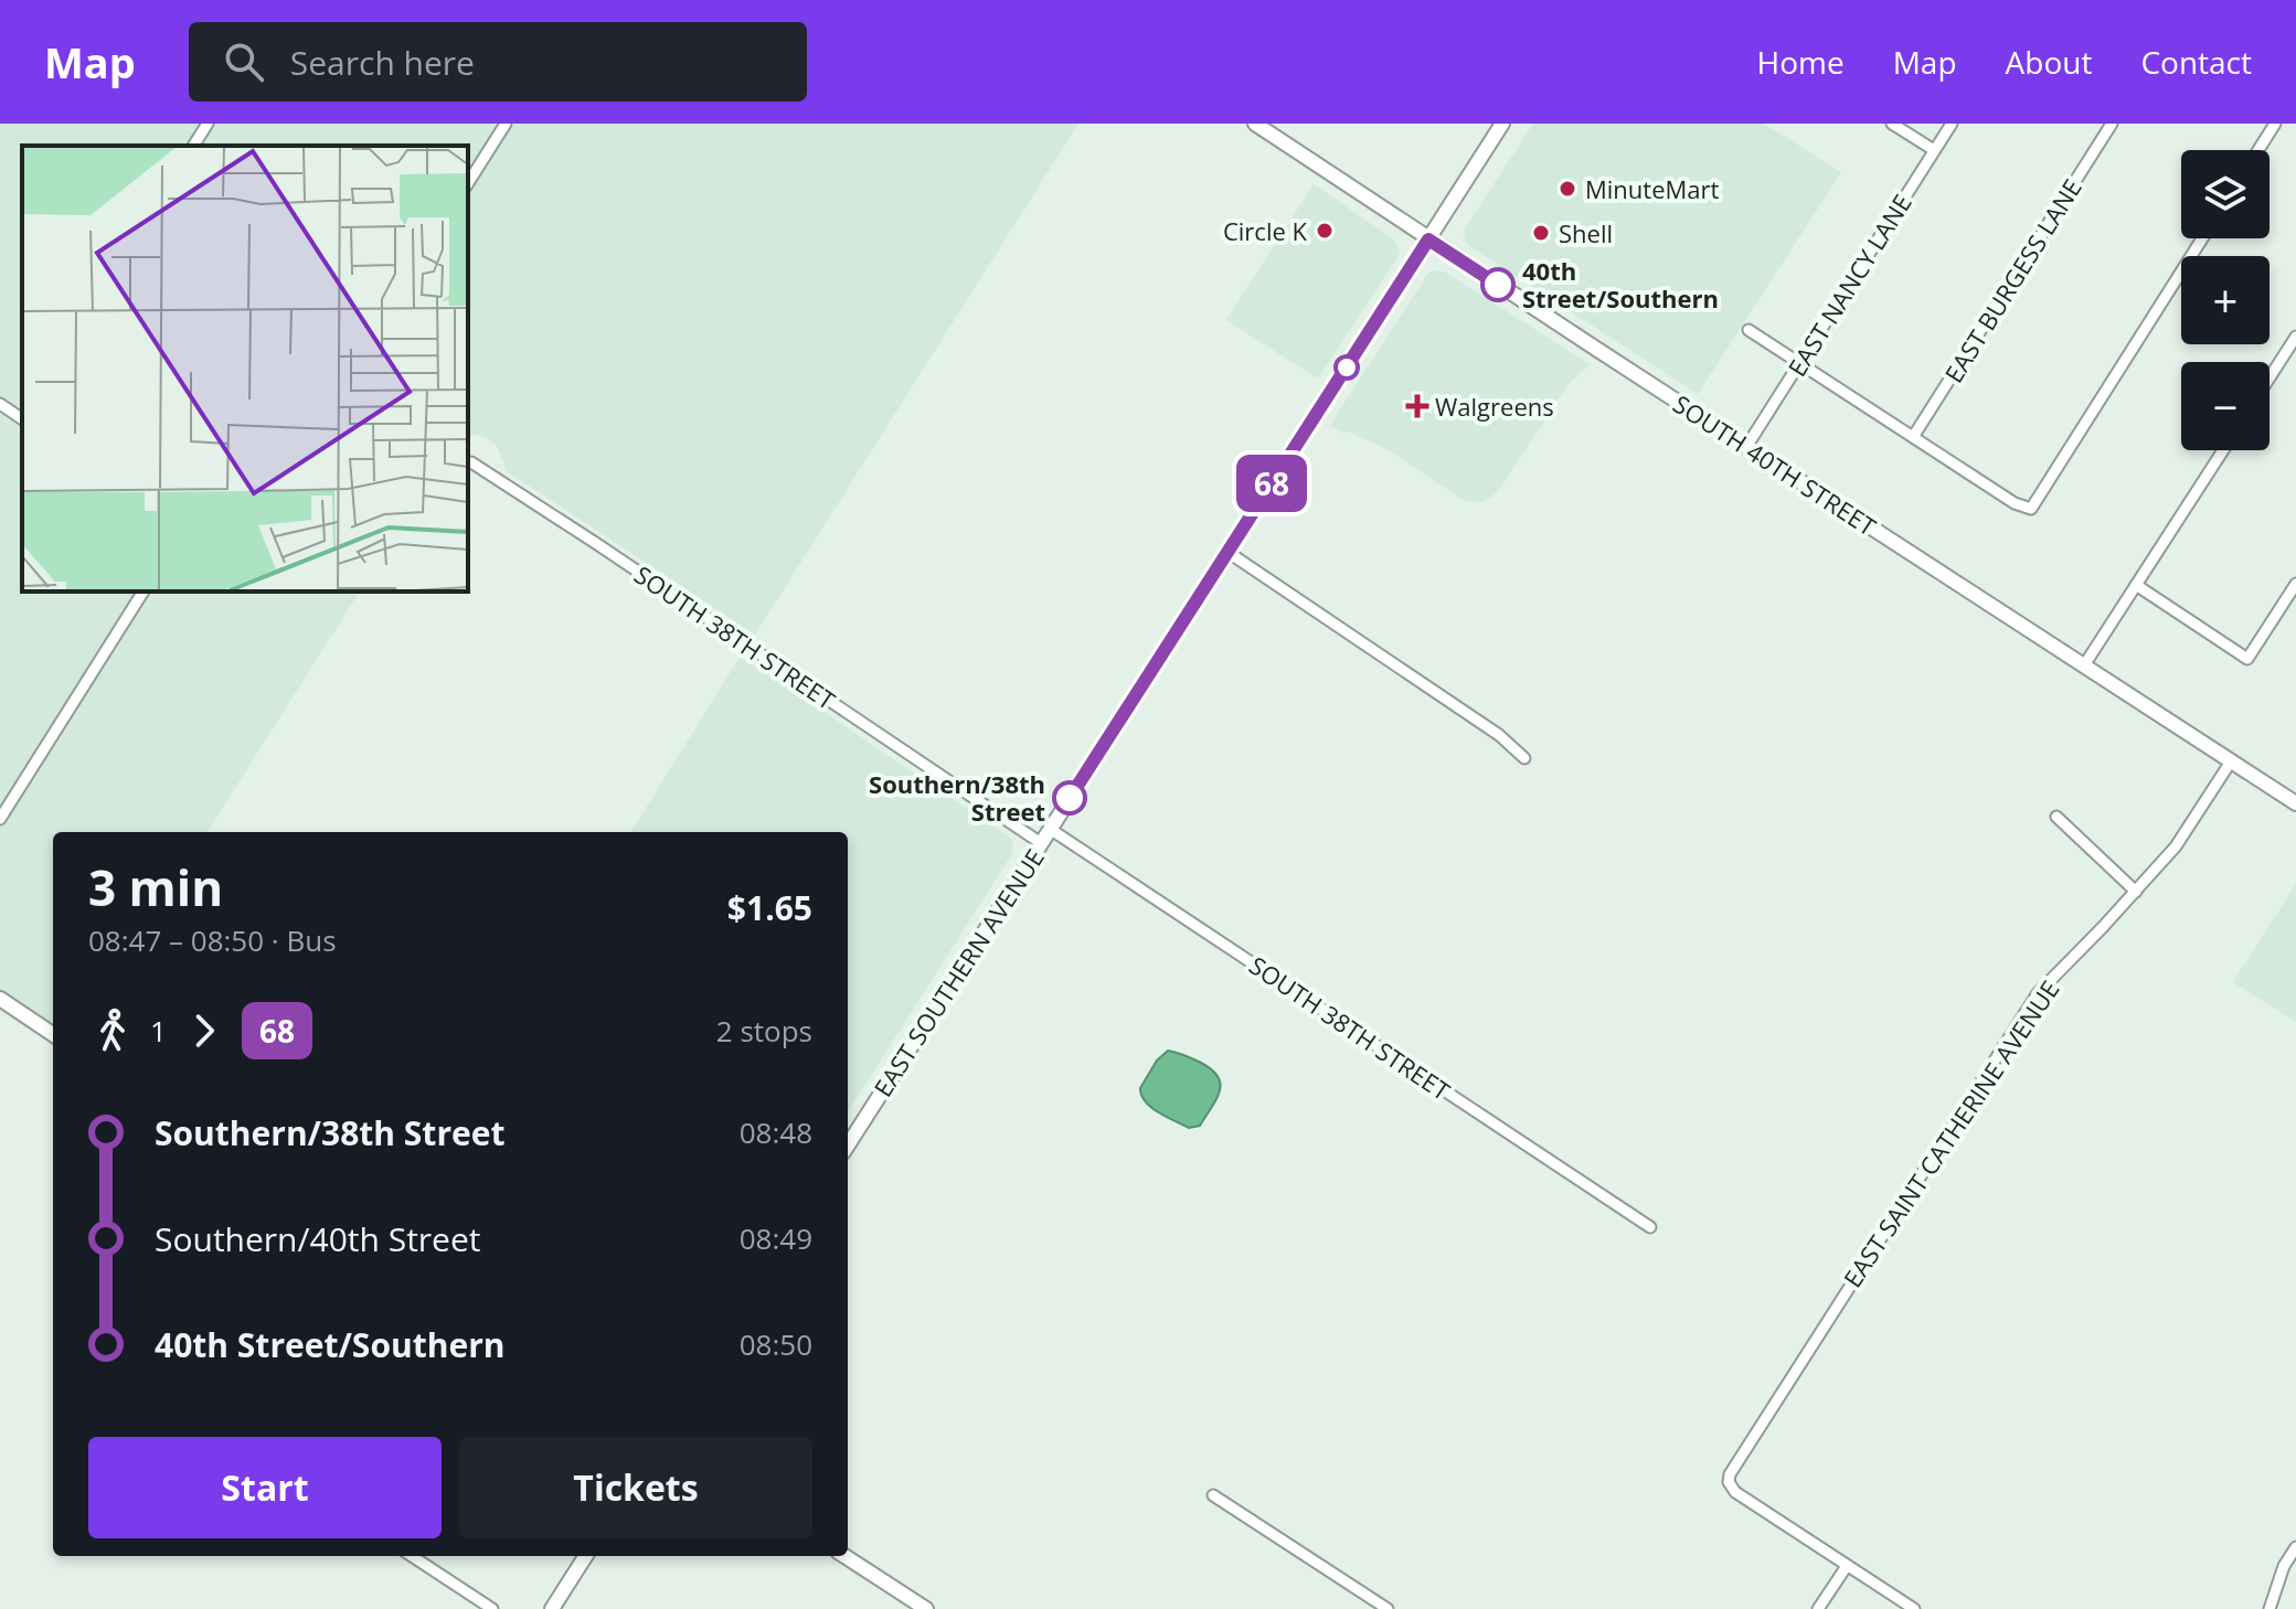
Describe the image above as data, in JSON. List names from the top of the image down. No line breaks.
{"streets":{"main road":["SOUTH 40TH STREET","EAST SOUTHERN AVENUE"],"street":["EAST BURGESS LANE","EAST NANCY LANE","SOUTH 38TH STREET","EAST SAINT CATHERINE AVENUE"]},"crossings":[["EAST NANCY LANE","SOUTH 40TH STREET"],["SOUTH 40TH STREET","EAST SOUTHERN AVENUE"],["SOUTH 40TH STREET","EAST SAINT CATHERINE AVENUE"],["SOUTH 38TH STREET","EAST SOUTHERN AVENUE"]],"places":{"other":["MinuteMart","Circle K","Shell","40th Street/Southern","Southern/38th Street"],"health":["Walgreens"]},"lines":["bus line 68"],"page":{"header":"Map","search":"Search here","nav":["Home","Map","About","Contact"],"on_map":"68","map_buttons":["+","−"],"heading":["3 min","08:47 – 08:50 · Bus","$1.65"],"legs":["1","68","2 stops"],"list":[{"name":"Southern/38th Street","value":"08:48"},{"name":"Southern/40th Street","value":"08:49"},{"name":"40th Street/Southern","value":"08:50"}],"buttons":["Start","Tickets"]}}
